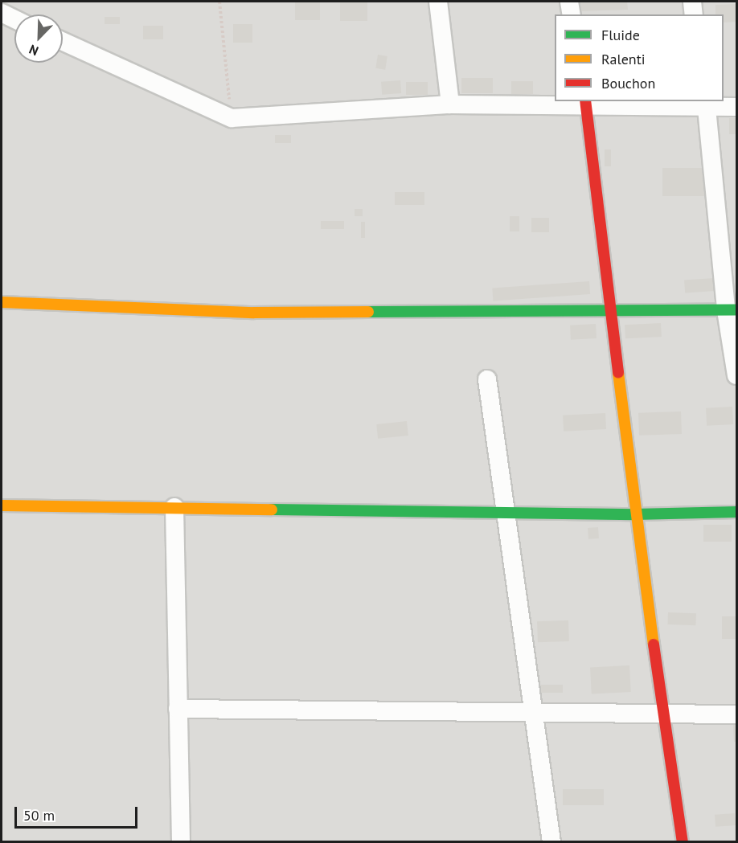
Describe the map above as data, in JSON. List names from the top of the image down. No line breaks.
{"legend":["Fluide","Ralenti","Bouchon"],"scale_bar":"50 m","north":"bottom left"}
